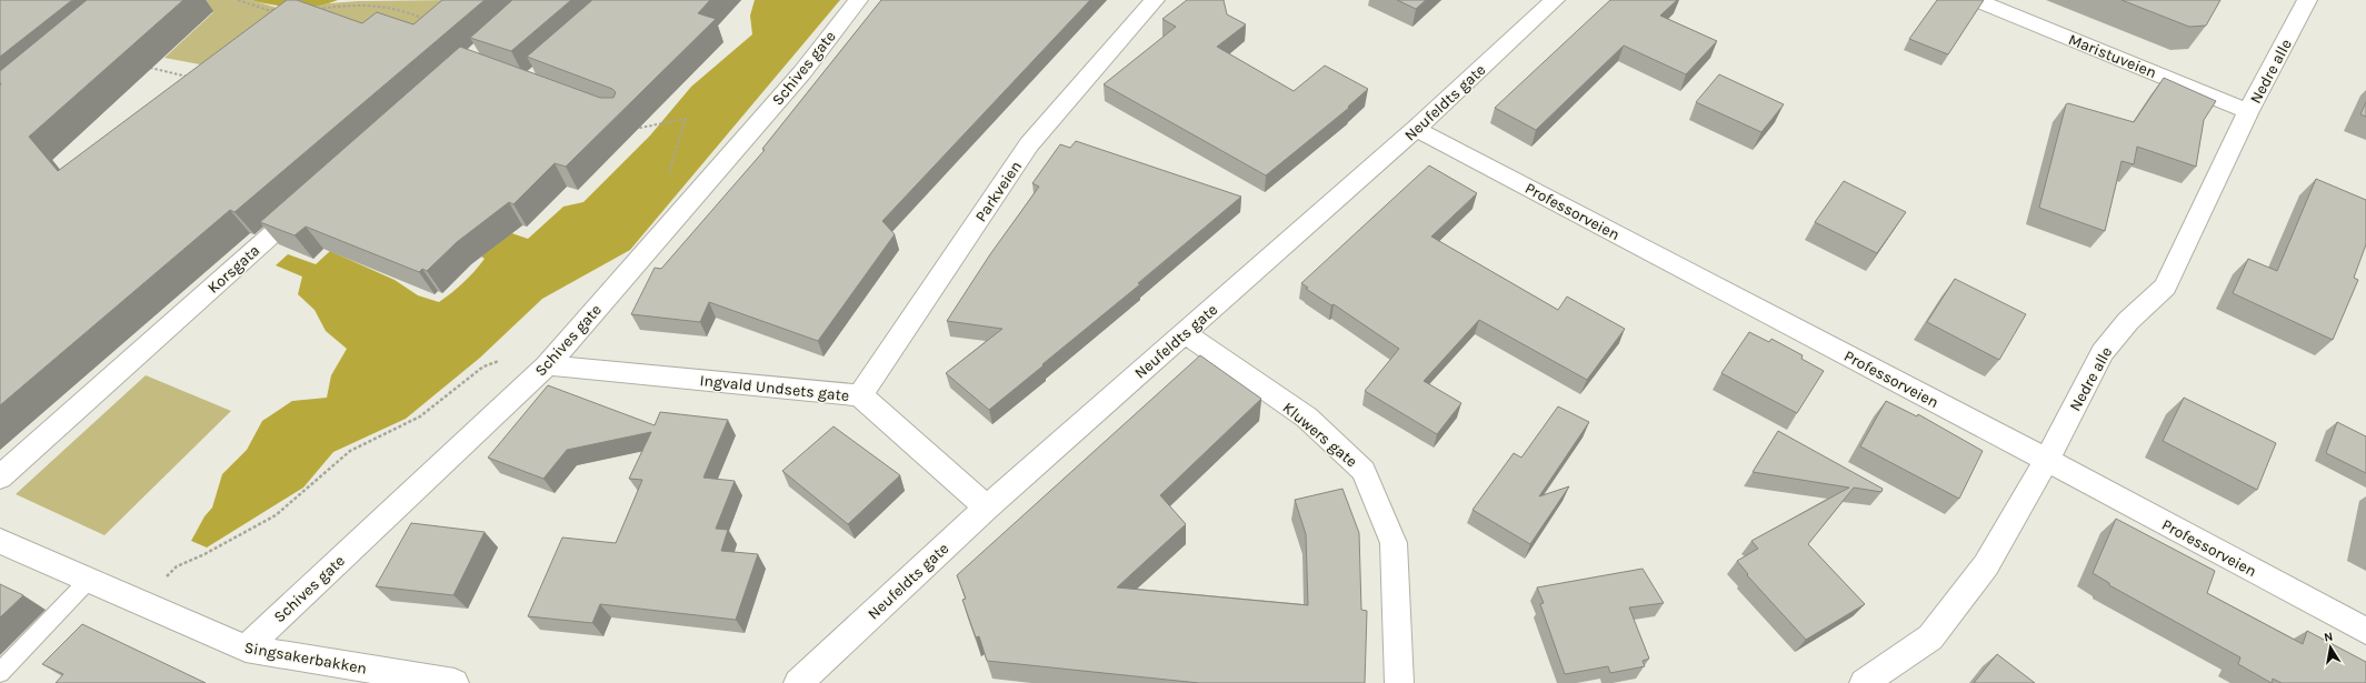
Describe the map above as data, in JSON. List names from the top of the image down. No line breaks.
{"streets":{"street":["Maristuveien","Schives gate","Nedre alle","Neufeldts gate","Parkveien","Professorveien","Korsgata","Ingvald Undsets gate","Kluwers gate","Singsakerbakken"]},"crossings":[["Maristuveien","Nedre alle"],["Schives gate","Ingvald Undsets gate"],["Schives gate","Singsakerbakken"],["Nedre alle","Professorveien"],["Neufeldts gate","Professorveien"],["Neufeldts gate","Ingvald Undsets gate"],["Neufeldts gate","Kluwers gate"],["Parkveien","Ingvald Undsets gate"]],"north":"top"}
